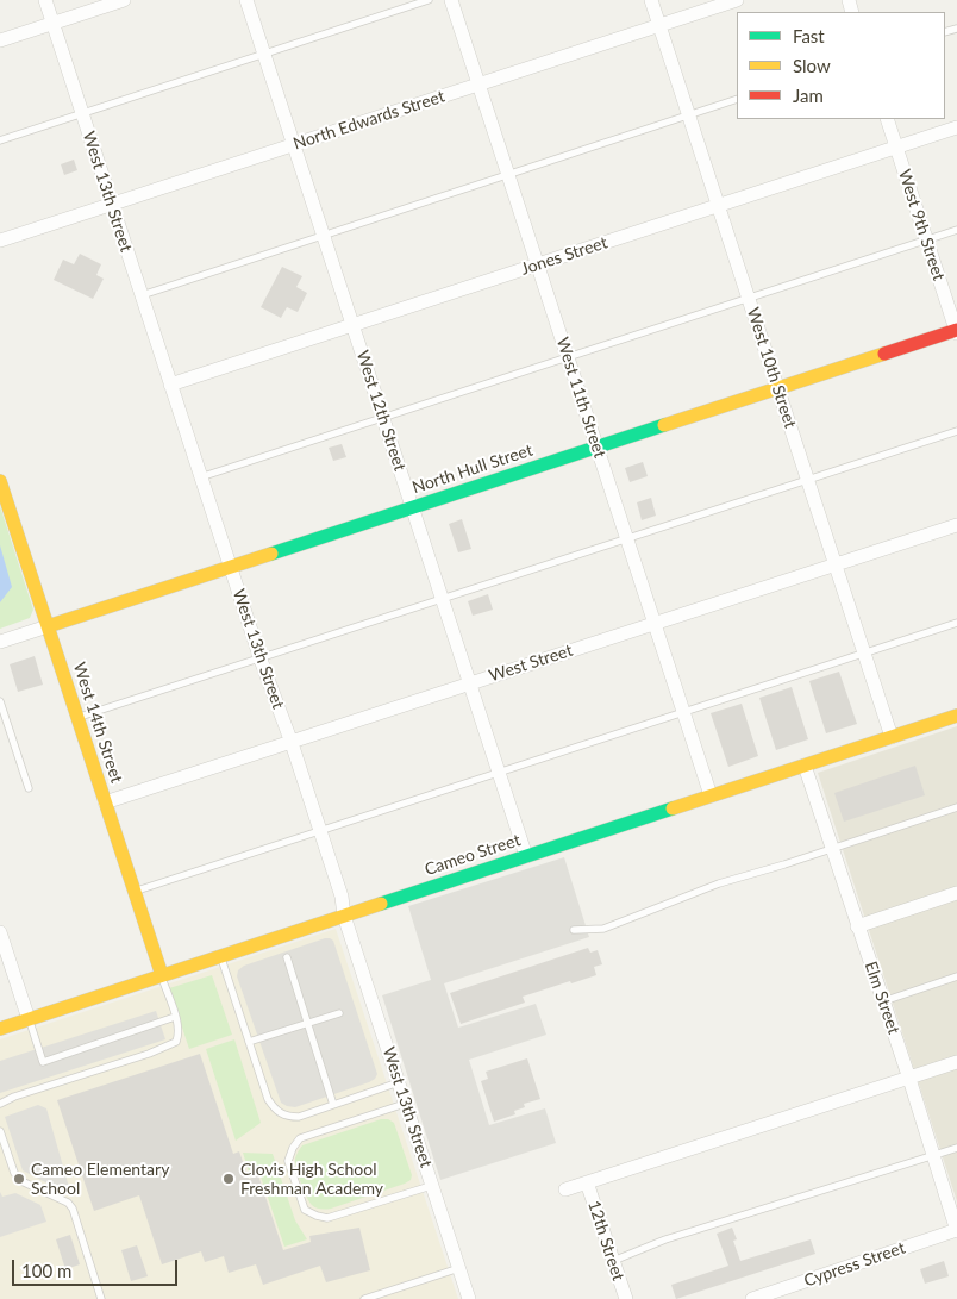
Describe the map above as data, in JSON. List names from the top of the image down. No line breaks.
{"streets":{"street":["North Edwards Street","West 13th Street","West 9th Street","Jones Street","West 10th Street","West 11th Street","West 12th Street","North Hull Street","West Street","West 14th Street","Cameo Street","Elm Street","12th Street","Cypress Street"]},"crossings":[["North Edwards Street","West 13th Street"],["North Edwards Street","West 10th Street"],["North Edwards Street","West 11th Street"],["North Edwards Street","West 12th Street"],["West 13th Street","Jones Street"],["West 13th Street","North Hull Street"],["West 13th Street","West Street"],["West 13th Street","Cameo Street"],["West 9th Street","Jones Street"],["West 9th Street","North Hull Street"],["Jones Street","West 10th Street"],["Jones Street","West 11th Street"],["Jones Street","West 12th Street"],["West 10th Street","North Hull Street"],["West 10th Street","West Street"],["West 10th Street","Cameo Street"],["West 11th Street","North Hull Street"],["West 11th Street","West Street"],["West 11th Street","Cameo Street"],["West 12th Street","North Hull Street"],["West 12th Street","West Street"],["West 12th Street","Cameo Street"],["North Hull Street","West 14th Street"],["West Street","West 14th Street"],["West 14th Street","Cameo Street"],["Cameo Street","Elm Street"],["Elm Street","Cypress Street"]],"places":["Cameo Elementary School","Clovis High School Freshman Academy"],"legend":["Fast","Slow","Jam"],"scale_bar":"100 m"}
